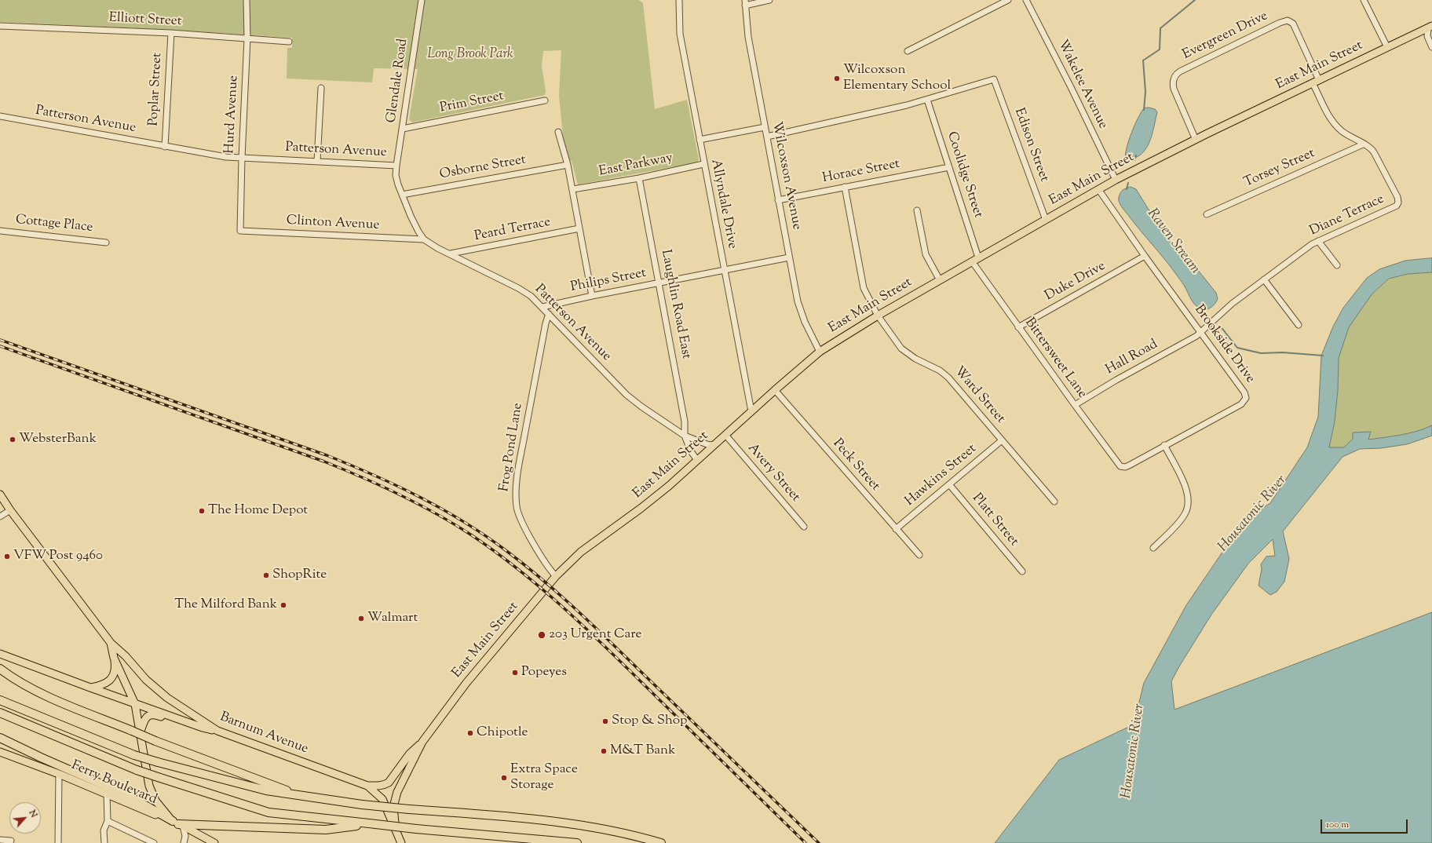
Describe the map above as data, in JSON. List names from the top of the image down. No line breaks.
{"streets":{"main road":["East Main Street","Barnum Avenue","Ferry Boulevard"],"street":["Elliott Street","Evergreen Drive","Glendale Road","Wakelee Avenue","Poplar Street","Prim Street","Hurd Avenue","Patterson Avenue","Edison Street","East Parkway","Osborne Street","Torsey Street","Horace Street","Coolidge Street","Wilcoxson Avenue","Allyndale Drive","Diane Terrace","Clinton Avenue","Cottage Place","Peard Terrace","Philips Street","Duke Drive","Laughlin Road East","Brookside Drive","Hall Road","Bittersweet Lane","Ward Street","Frog Pond Lane","Peck Street","Avery Street","Hawkins Street","Platt Street"]},"crossings":[["Elliott Street","Poplar Street"],["Elliott Street","Hurd Avenue"],["Evergreen Drive","East Main Street"],["Evergreen Drive","Diane Terrace"],["East Main Street","Wakelee Avenue"],["East Main Street","Patterson Avenue"],["East Main Street","Edison Street"],["East Main Street","Coolidge Street"],["East Main Street","Wilcoxson Avenue"],["East Main Street","Allyndale Drive"],["East Main Street","Diane Terrace"],["East Main Street","Brookside Drive"],["East Main Street","Bittersweet Lane"],["East Main Street","Ward Street"],["East Main Street","Frog Pond Lane"],["East Main Street","Peck Street"],["East Main Street","Avery Street"],["East Main Street","Barnum Avenue"],["Glendale Road","Prim Street"],["Glendale Road","Patterson Avenue"],["Poplar Street","Patterson Avenue"],["Hurd Avenue","Patterson Avenue"],["Hurd Avenue","Clinton Avenue"],["Patterson Avenue","Osborne Street"],["Patterson Avenue","Clinton Avenue"],["Patterson Avenue","Peard Terrace"],["Patterson Avenue","Philips Street"],["Patterson Avenue","Laughlin Road East"],["Patterson Avenue","Frog Pond Lane"],["Edison Street","Coolidge Street"],["East Parkway","Allyndale Drive"],["East Parkway","Laughlin Road East"],["Torsey Street","Diane Terrace"],["Horace Street","Coolidge Street"],["Horace Street","Wilcoxson Avenue"],["Horace Street","Ward Street"],["Coolidge Street","Bittersweet Lane"],["Wilcoxson Avenue","Philips Street"],["Allyndale Drive","Philips Street"],["Diane Terrace","Brookside Drive"],["Diane Terrace","Hall Road"],["Philips Street","Laughlin Road East"],["Duke Drive","Brookside Drive"],["Duke Drive","Bittersweet Lane"],["Brookside Drive","Hall Road"],["Brookside Drive","Bittersweet Lane"],["Hall Road","Bittersweet Lane"],["Ward Street","Hawkins Street"],["Peck Street","Hawkins Street"],["Hawkins Street","Platt Street"],["Barnum Avenue","Ferry Boulevard"]],"water":["Raven Stream","Housatonic River"],"parks":["Long Brook Park"],"places":["Wilcoxson Elementary School","WebsterBank","The Home Depot","VFW Post 9460","ShopRite","The Milford Bank","Walmart","203 Urgent Care","Popeyes","Stop & Shop","Chipotle","M&T Bank","Extra Space Storage"],"scale_bar":"100 m","north":"top right"}
